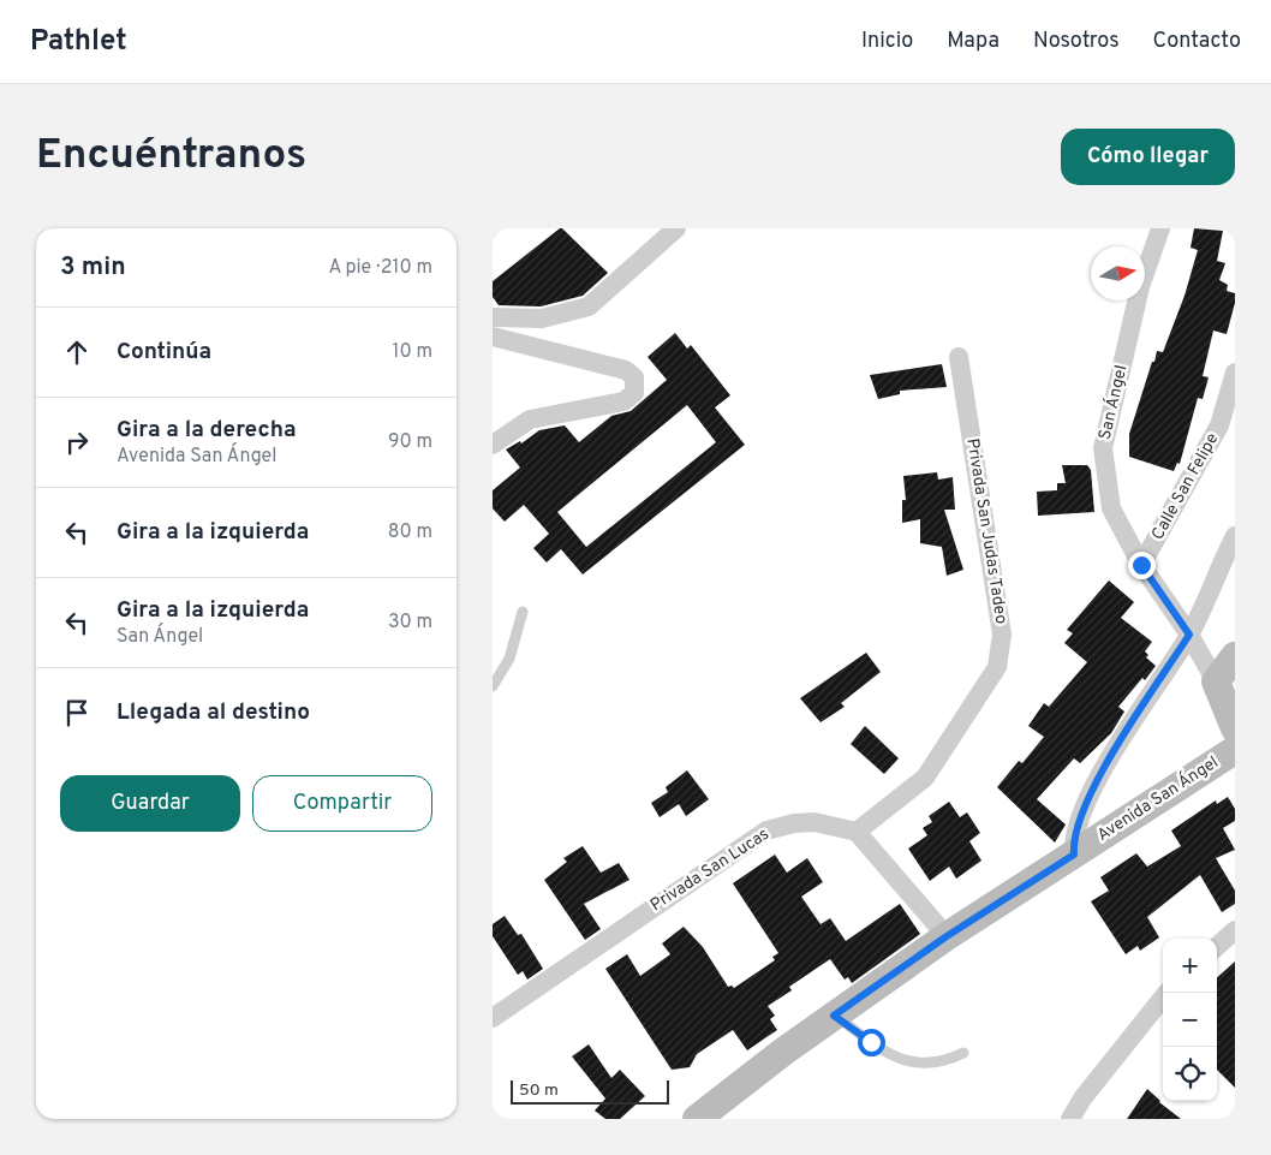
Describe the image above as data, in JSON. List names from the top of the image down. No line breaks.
{"streets":{"main road":["San Ángel","Avenida San Ángel"],"street":["Calle San Felipe","Privada San Judas Tadeo","Privada San Lucas"]},"crossings":[["San Ángel","Calle San Felipe"],["Privada San Judas Tadeo","Privada San Lucas"]],"scale_bar":"50 m","north":"right","page":{"header":"Pathlet","nav":["Inicio","Mapa","Nosotros","Contacto"],"buttons":["Cómo llegar",["Guardar","Compartir"]],"title":"Encuéntranos","heading":["3 min","A pie · 210 m"],"list":[["Continúa","10 m"],["Gira a la derecha","Avenida San Ángel","90 m"],["Gira a la izquierda","80 m"],["Gira a la izquierda","San Ángel","30 m"],"Llegada al destino"],"map_buttons":["+","−"],"scale":"50 m"}}
